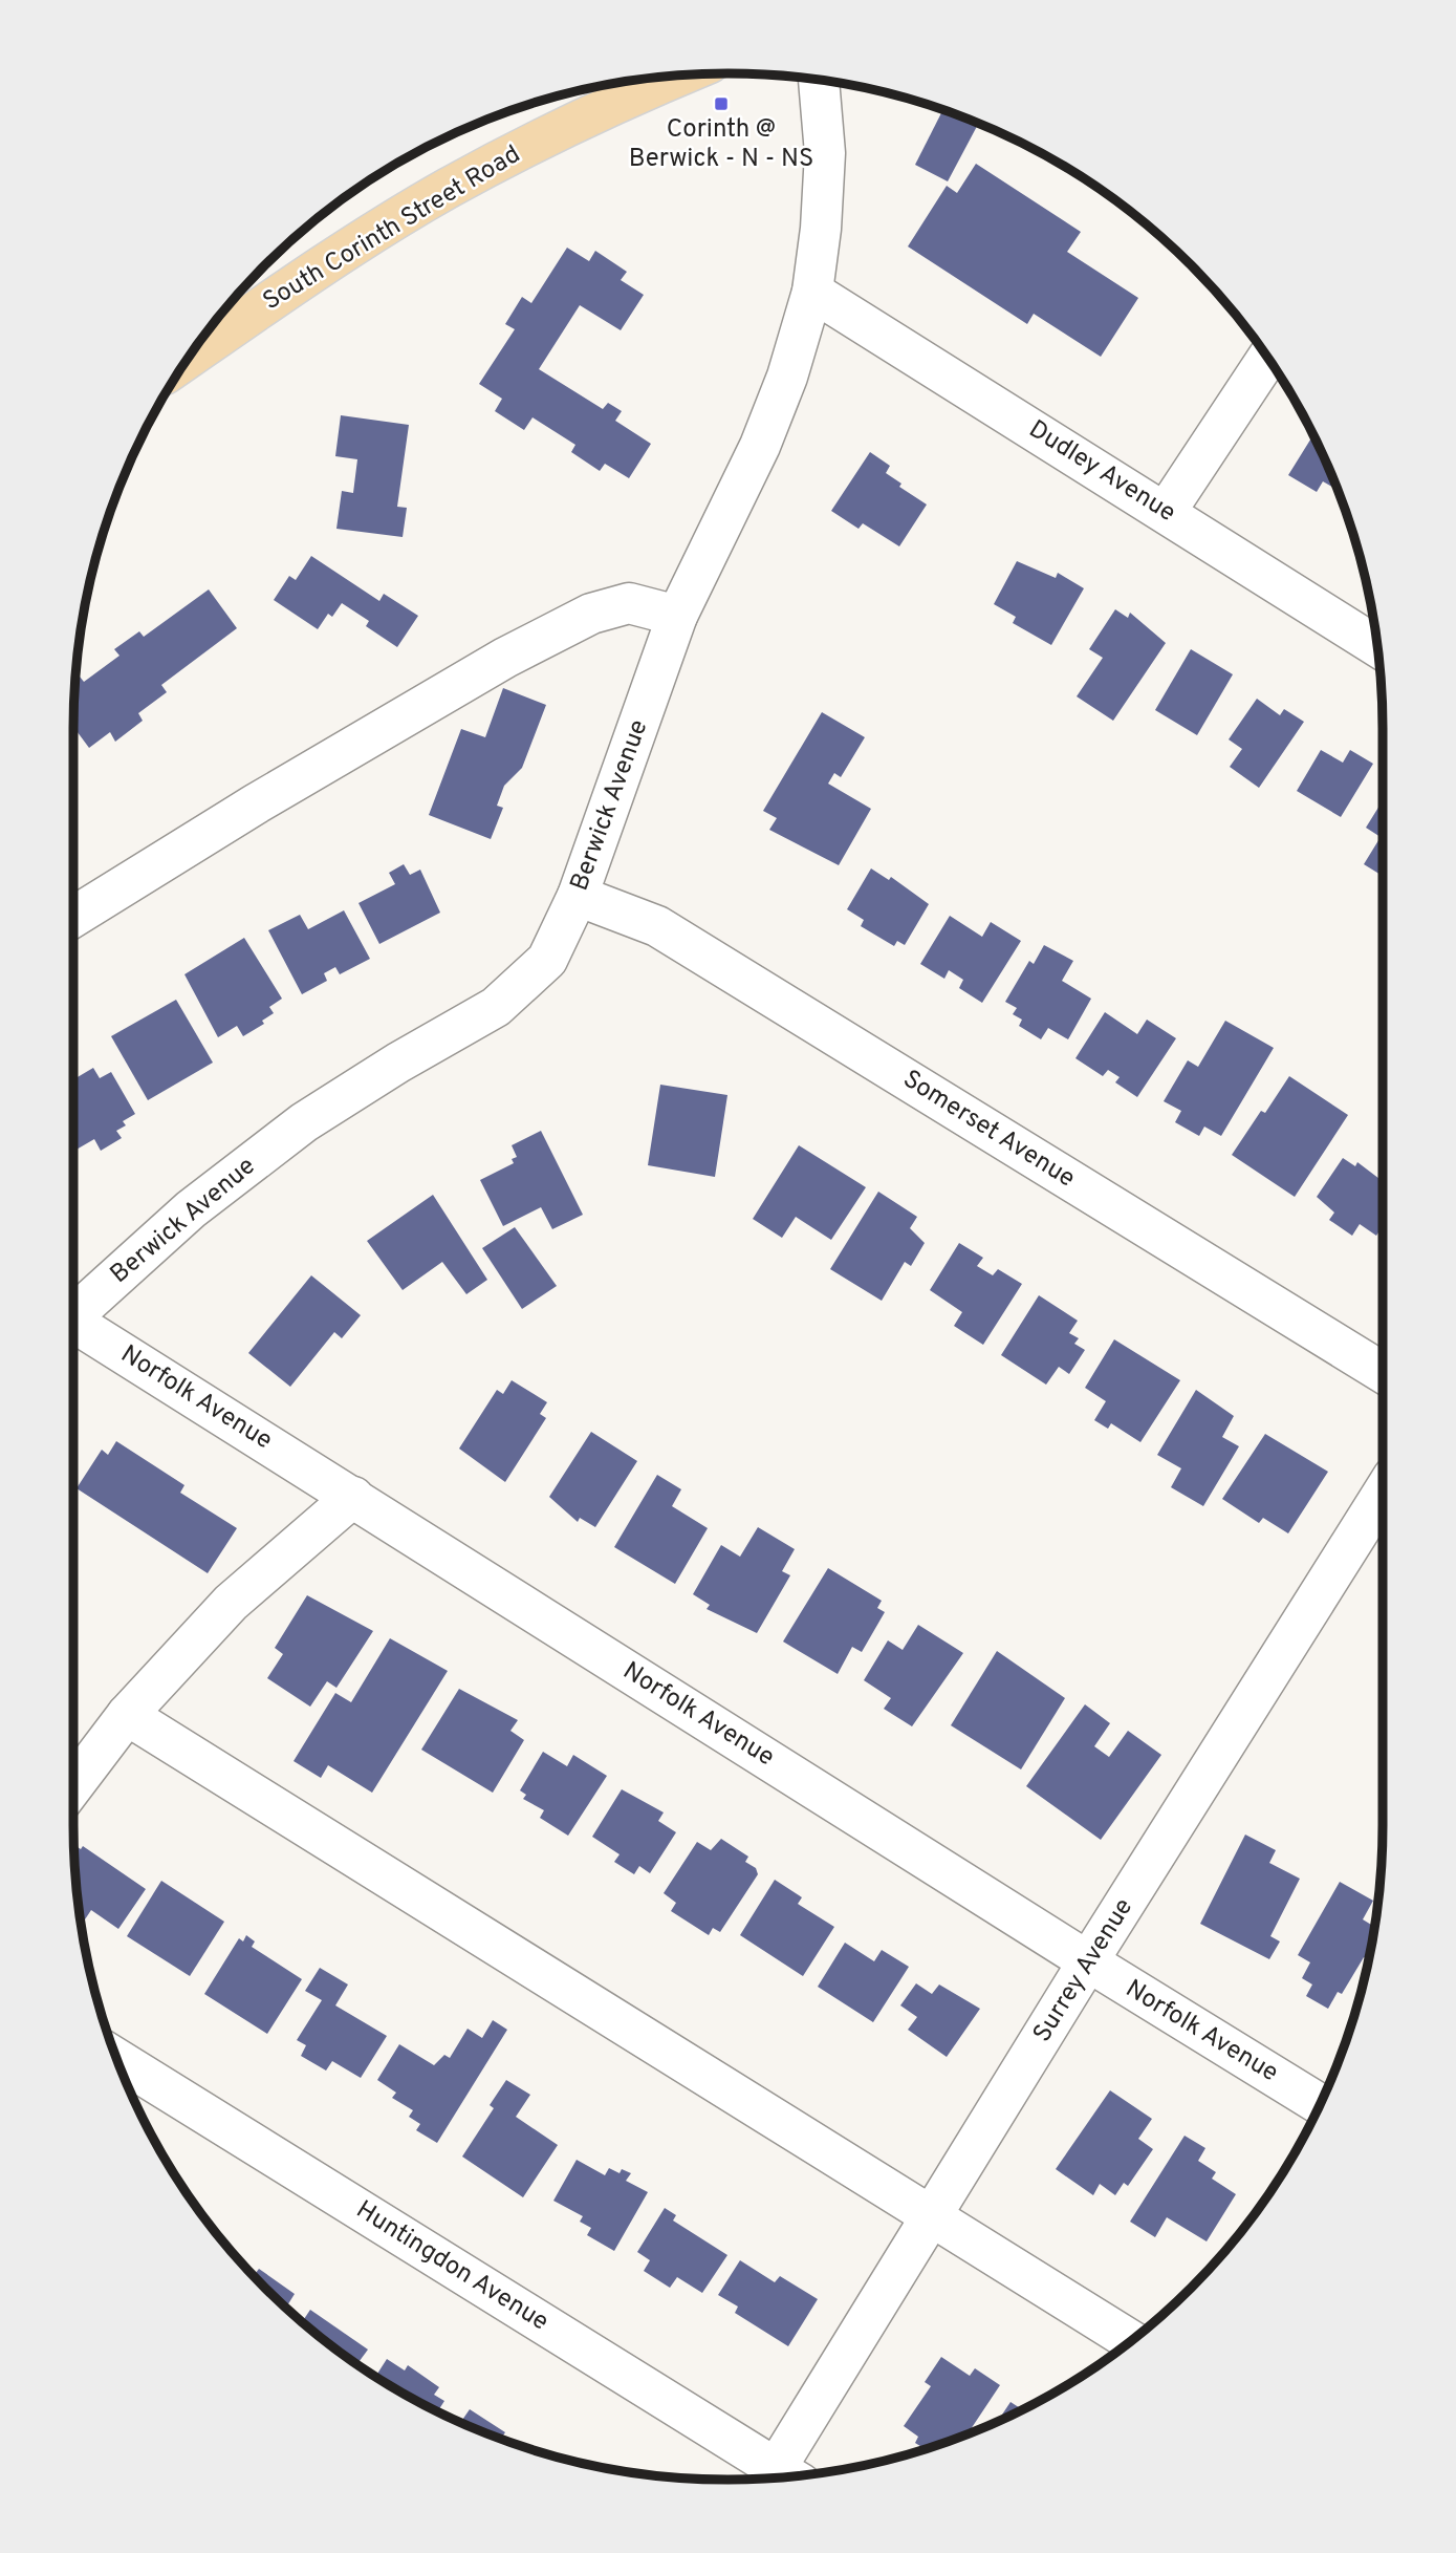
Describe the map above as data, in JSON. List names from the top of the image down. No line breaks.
{"streets":{"main road":["South Corinth Street Road"],"street":["Dudley Avenue","Berwick Avenue","Somerset Avenue","Norfolk Avenue","Surrey Avenue","Huntingdon Avenue"]},"crossings":[["Dudley Avenue","Berwick Avenue"],["Berwick Avenue","Somerset Avenue"],["Norfolk Avenue","Surrey Avenue"],["Surrey Avenue","Huntingdon Avenue"]],"places":{"transit":["Corinth @ Berwick - N - NS"]}}
